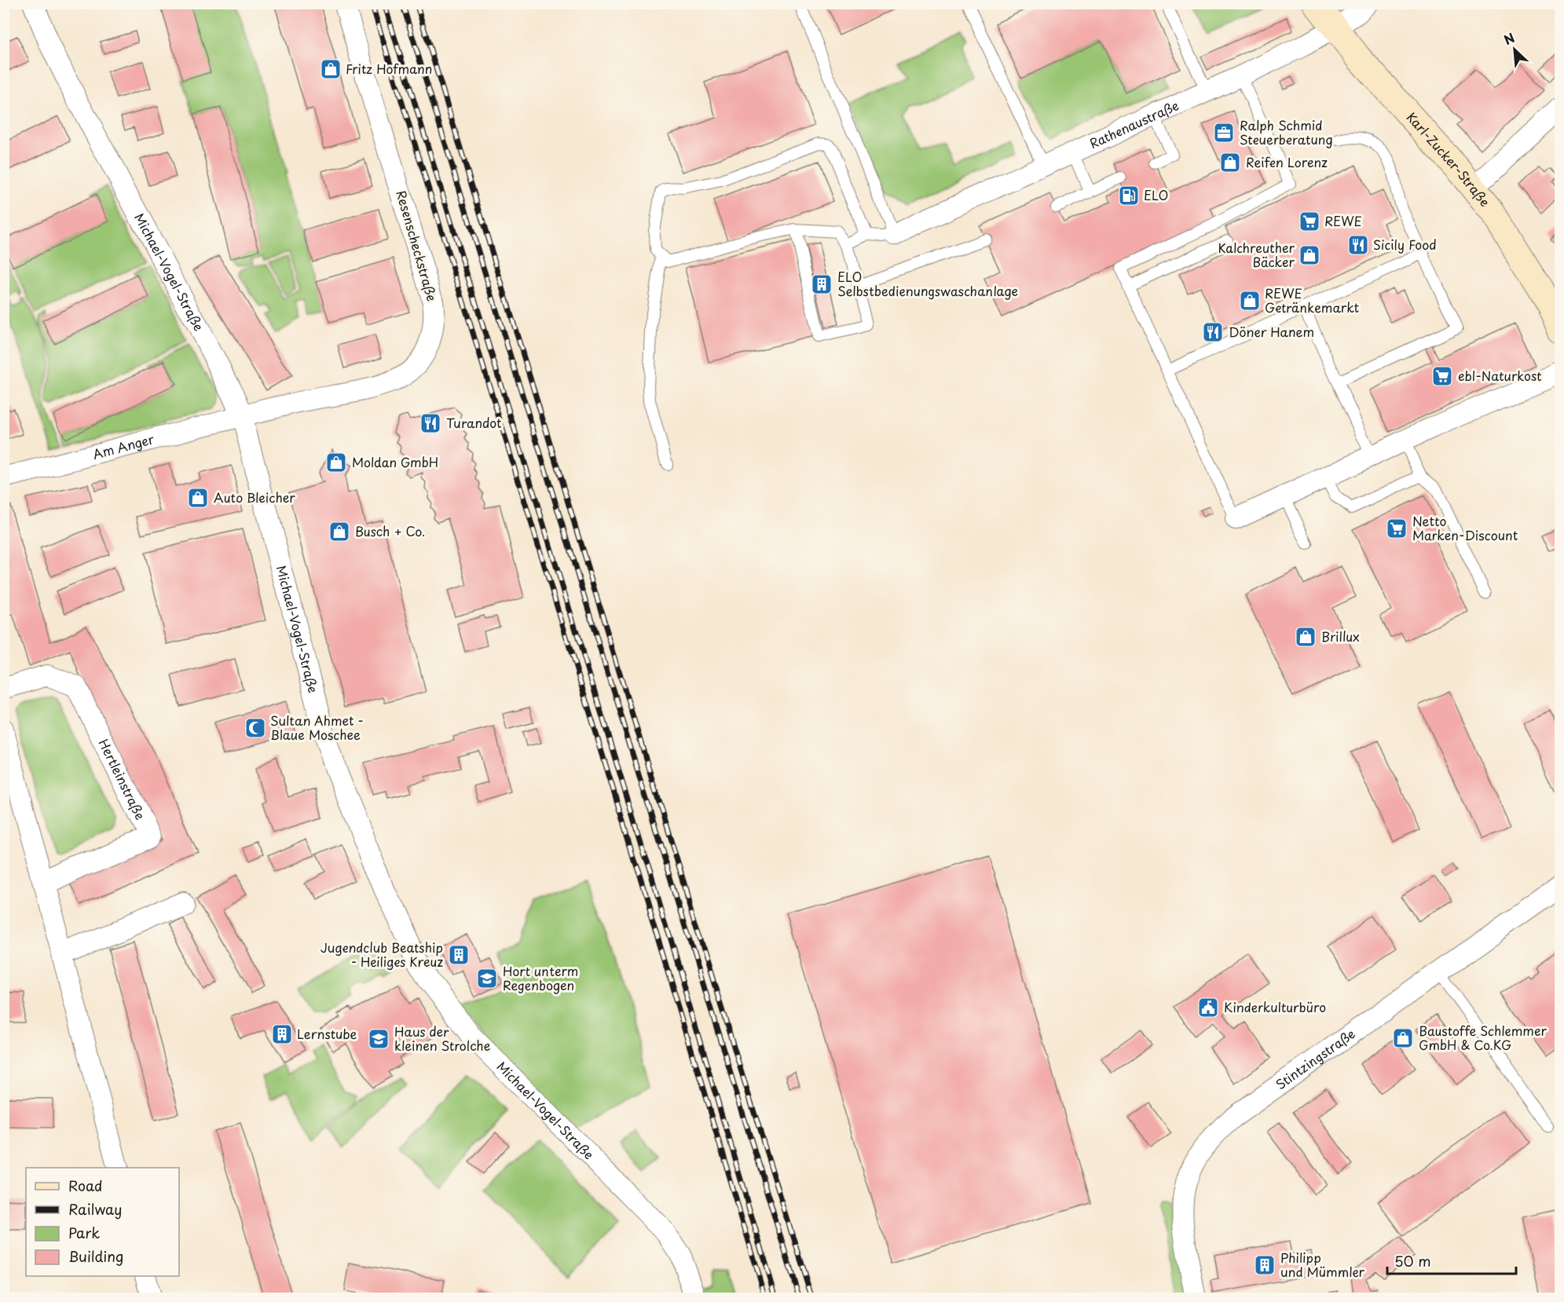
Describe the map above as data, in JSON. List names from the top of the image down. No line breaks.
{"streets":{"street":["Rathenaustraße","Karl-Zucker-Straße","Resenscheckstraße","Michael-Vogel-Straße","Am Anger","Hertleinstraße","Stintzingstraße"]},"crossings":[["Rathenaustraße","Karl-Zucker-Straße"],["Resenscheckstraße","Michael-Vogel-Straße"],["Resenscheckstraße","Am Anger"],["Michael-Vogel-Straße","Am Anger"]],"places":{"shop":["Fritz Hofmann","Reifen Lorenz","Kalchreuther Bäcker","REWE Getränkemarkt","Moldan GmbH","Auto Bleicher","Busch + Co.","Brillux","Baustoffe Schlemmer GmbH & Co.KG"],"office":["Ralph Schmid Steuerberatung"],"fuel station":["ELO"],"supermarket":["REWE","ebl-Naturkost","Netto Marken-Discount"],"restaurant":["Sicily Food","Döner Hanem","Turandot"],"building":["ELO Selbstbedienungswaschanlage","Jugendclub Beatship - Heiliges Kreuz","Lernstube","Philipp und Mümmler"],"mosque":["Sultan Ahmet - Blaue Moschee"],"school or university":["Hort unterm Regenbogen","Haus der kleinen Strolche"],"public building":["Kinderkulturbüro"]},"legend":["Road","Railway","Park","Building"],"scale_bar":"50 m","north":"top left"}
